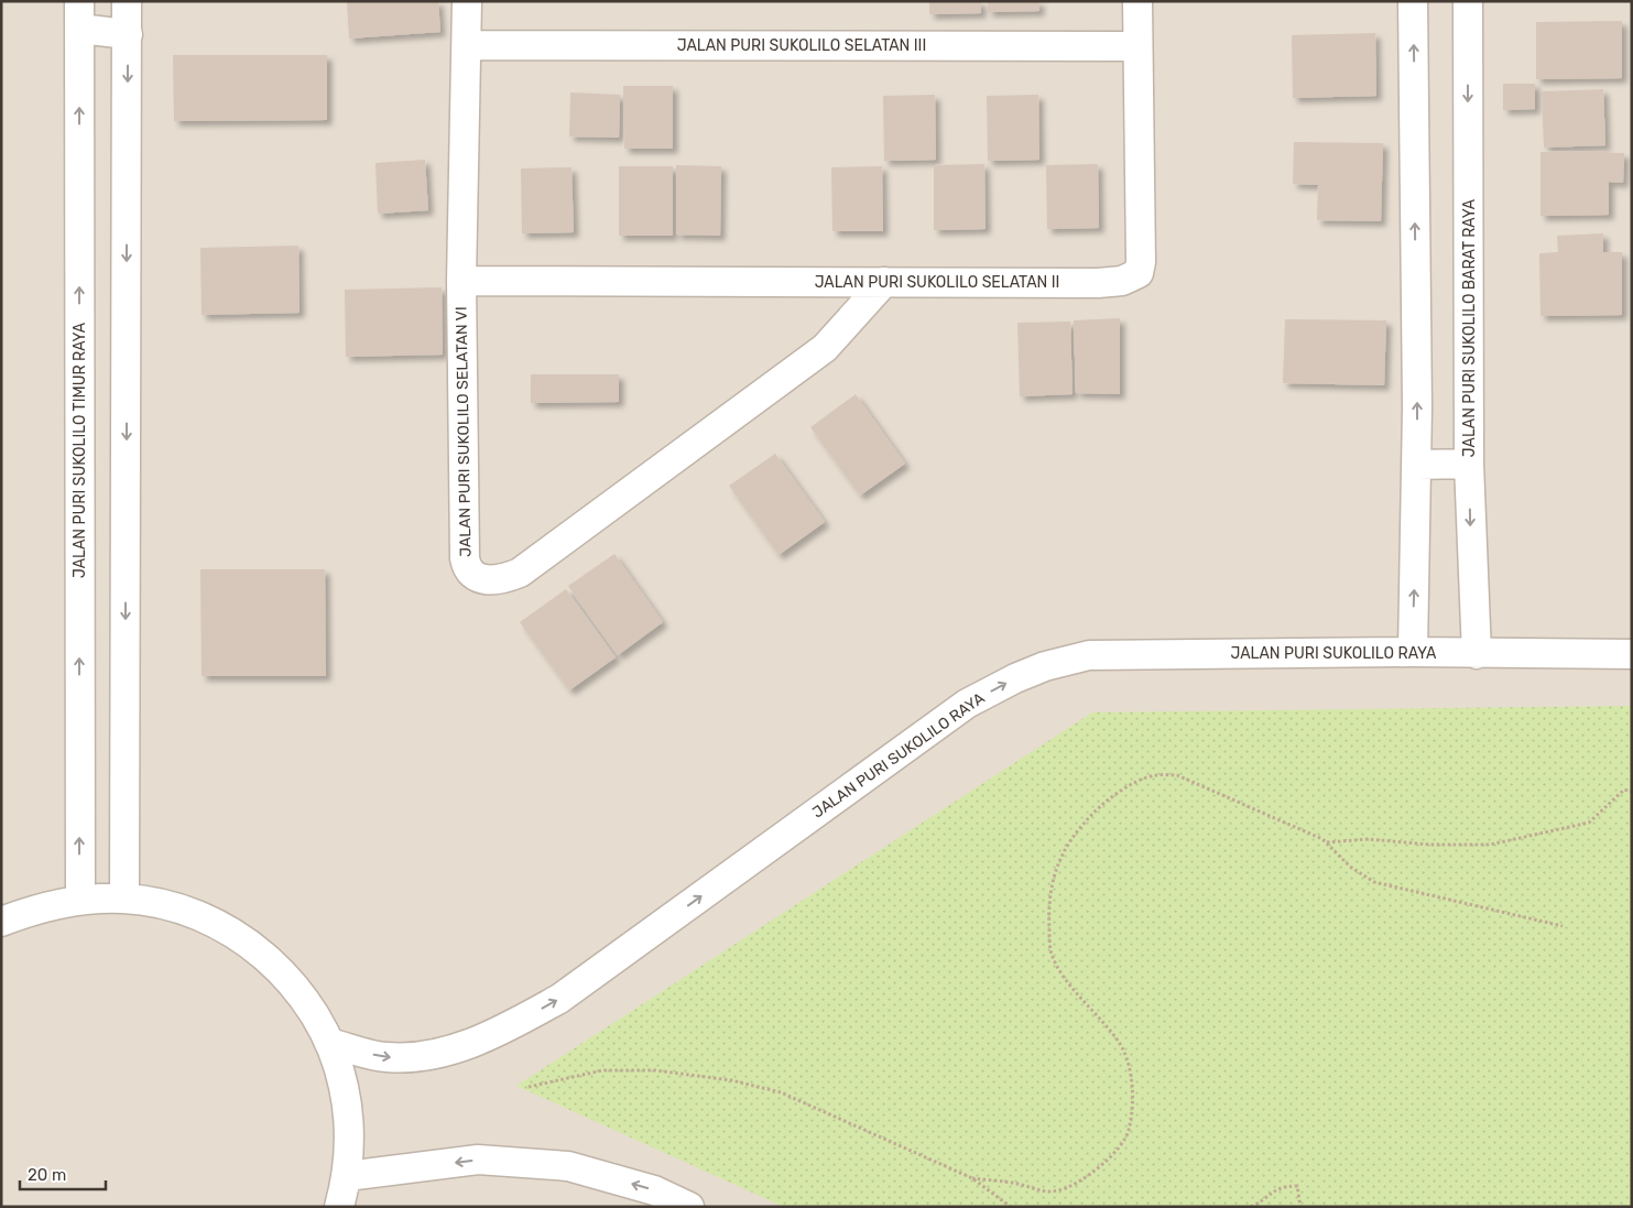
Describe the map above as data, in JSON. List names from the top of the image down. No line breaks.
{"streets":{"street":["JALAN PURI SUKOLILO SELATAN III","JALAN PURI SUKOLILO SELATAN II","JALAN PURI SUKOLILO BARAT RAYA","JALAN PURI SUKOLILO SELATAN VI","JALAN PURI SUKOLILO TIMUR RAYA","JALAN PURI SUKOLILO RAYA"]},"crossings":[["JALAN PURI SUKOLILO SELATAN III","JALAN PURI SUKOLILO SELATAN II"],["JALAN PURI SUKOLILO SELATAN III","JALAN PURI SUKOLILO SELATAN VI"],["JALAN PURI SUKOLILO SELATAN II","JALAN PURI SUKOLILO SELATAN VI"],["JALAN PURI SUKOLILO BARAT RAYA","JALAN PURI SUKOLILO RAYA"]],"one_way":["JALAN PURI SUKOLILO RAYA"],"scale_bar":"20 m"}
